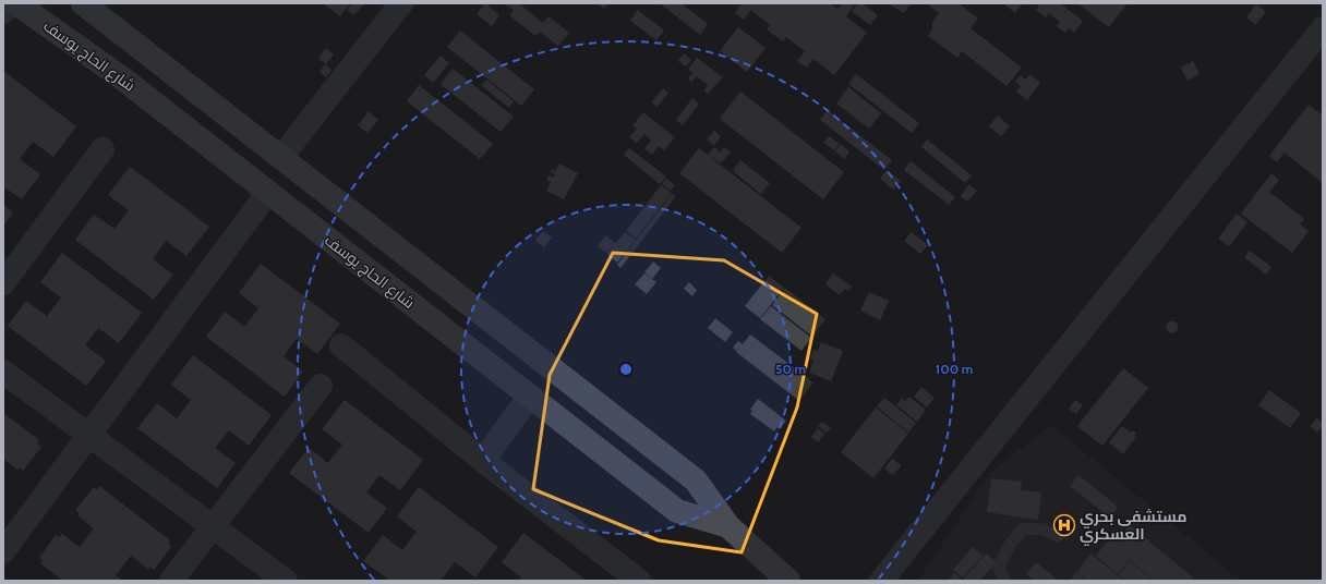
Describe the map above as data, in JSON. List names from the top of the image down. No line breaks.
{"streets":{"main road":["شارع الحاج يوسف"]},"places":{"hospital":["مستشفى بحري العسكري"]},"rings":["50 m","100 m"]}
